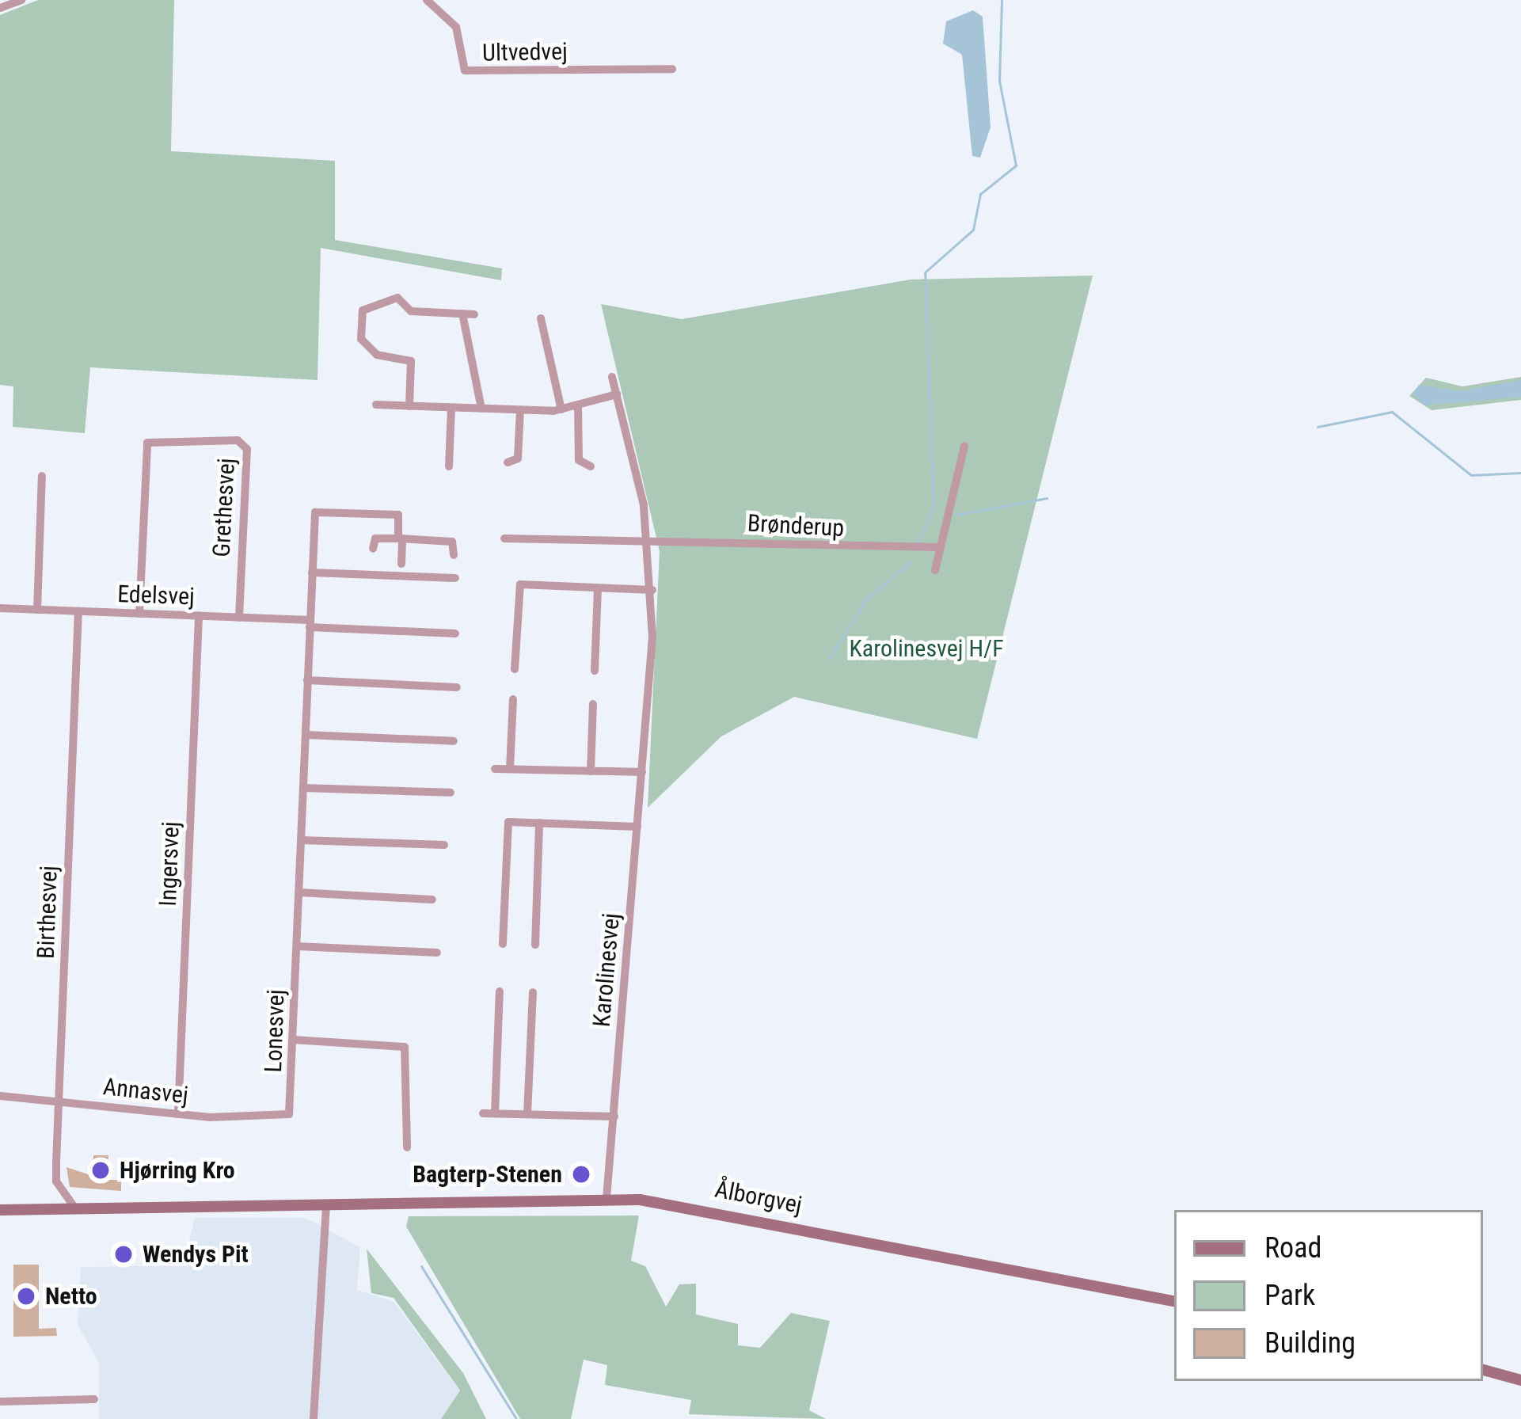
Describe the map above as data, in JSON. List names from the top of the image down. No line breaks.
{"streets":{"main road":["Ålborgvej"],"street":["Ultvedvej","Grethesvej","Brønderup","Edelsvej","Ingersvej","Birthesvej","Karolinesvej","Lonesvej","Annasvej"]},"crossings":[["Grethesvej","Edelsvej"],["Brønderup","Karolinesvej"],["Edelsvej","Ingersvej"],["Edelsvej","Birthesvej"],["Edelsvej","Lonesvej"],["Ingersvej","Annasvej"],["Birthesvej","Annasvej"],["Birthesvej","Ålborgvej"],["Karolinesvej","Ålborgvej"],["Lonesvej","Annasvej"]],"parks":["Karolinesvej H/F"],"places":["Hjørring Kro","Bagterp-Stenen","Wendys Pit","Netto"],"legend":["Road","Park","Building"]}
